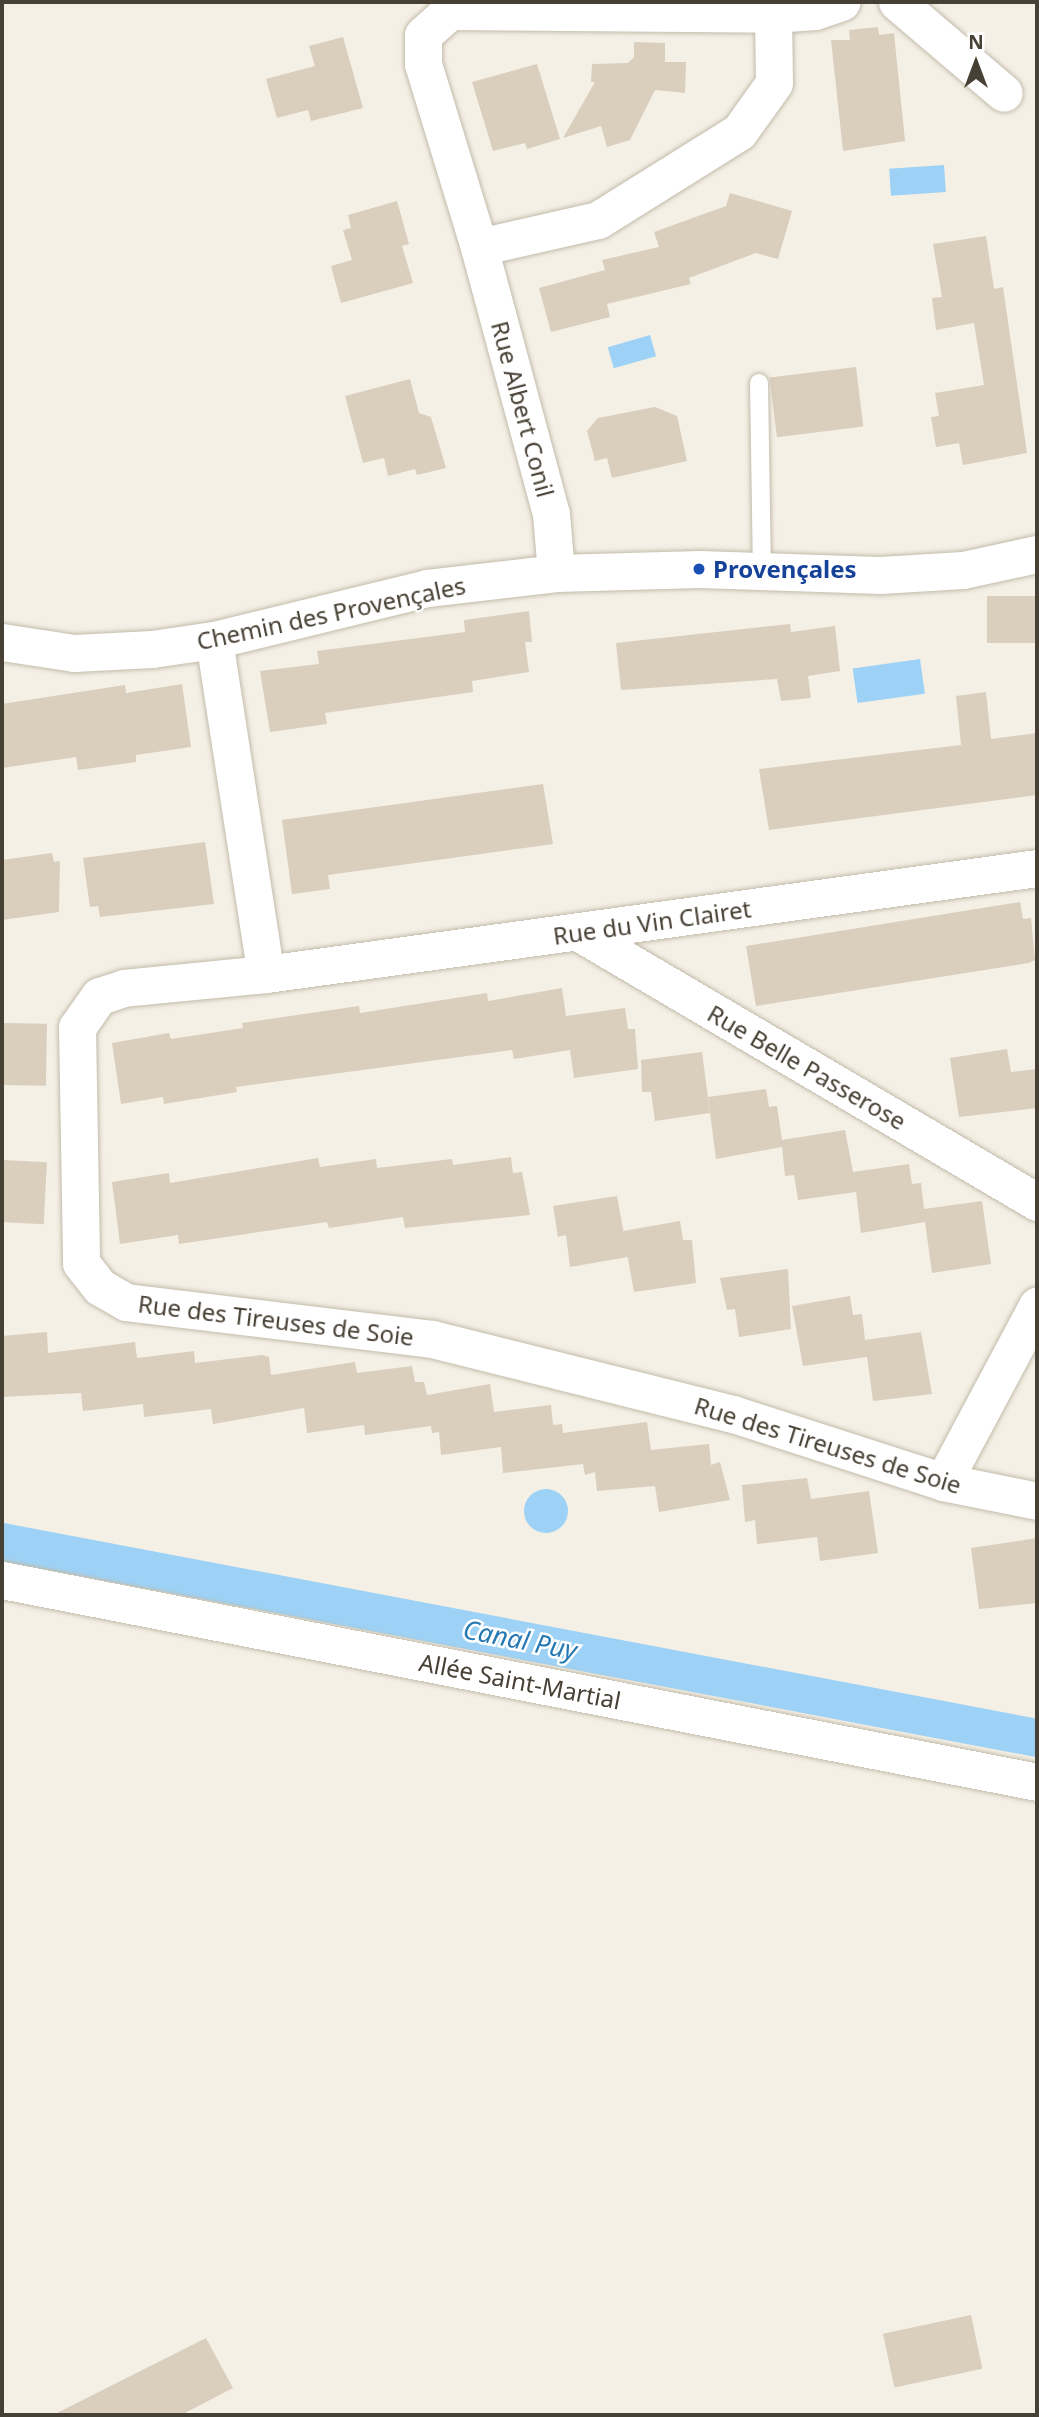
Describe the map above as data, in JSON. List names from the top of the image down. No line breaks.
{"streets":{"street":["Rue Albert Conil","Chemin des Provençales","Rue du Vin Clairet","Rue Belle Passerose","Rue des Tireuses de Soie","Allée Saint-Martial"]},"crossings":[["Rue Albert Conil","Chemin des Provençales"],["Rue du Vin Clairet","Rue Belle Passerose"],["Rue du Vin Clairet","Rue des Tireuses de Soie"]],"water":["Canal Puy"],"places":["Provençales"],"north":"top"}
